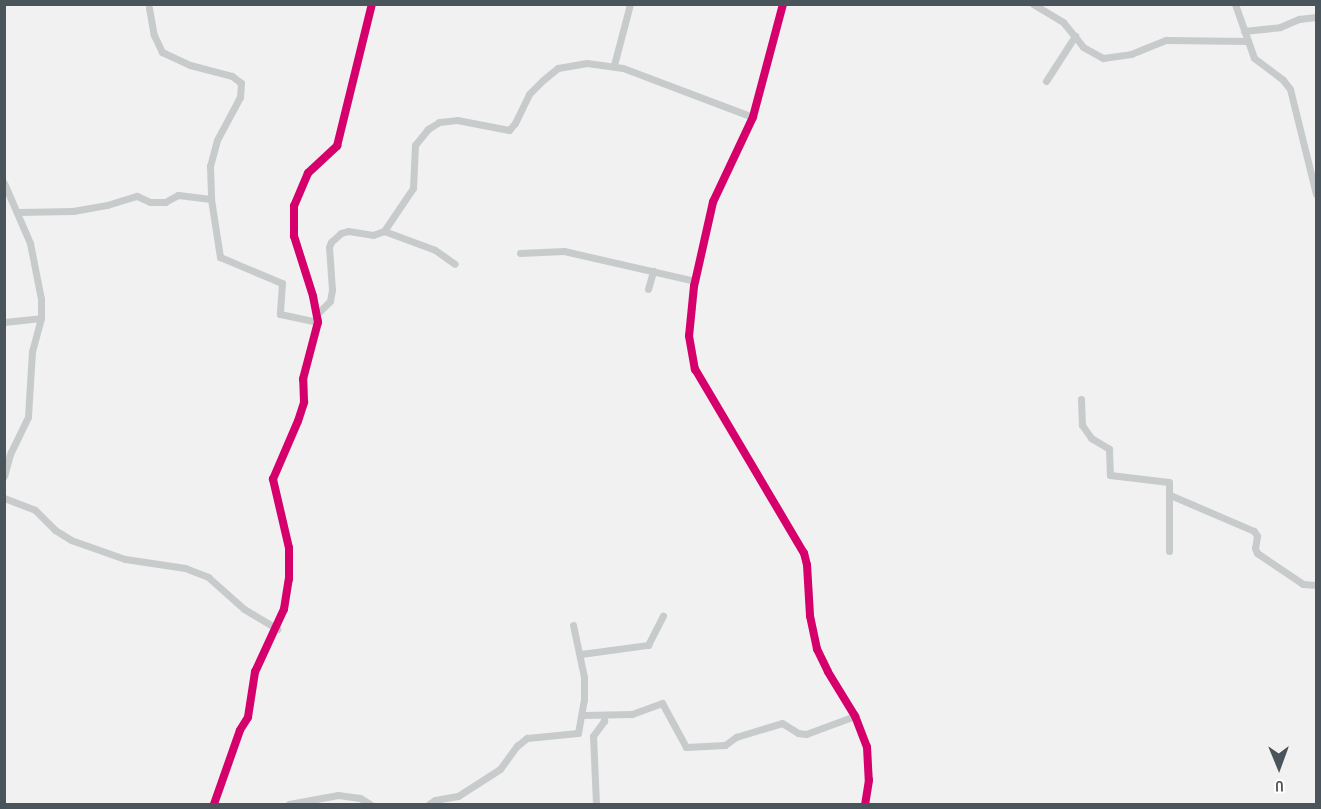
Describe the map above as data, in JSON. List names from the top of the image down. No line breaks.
{"north":"bottom"}
